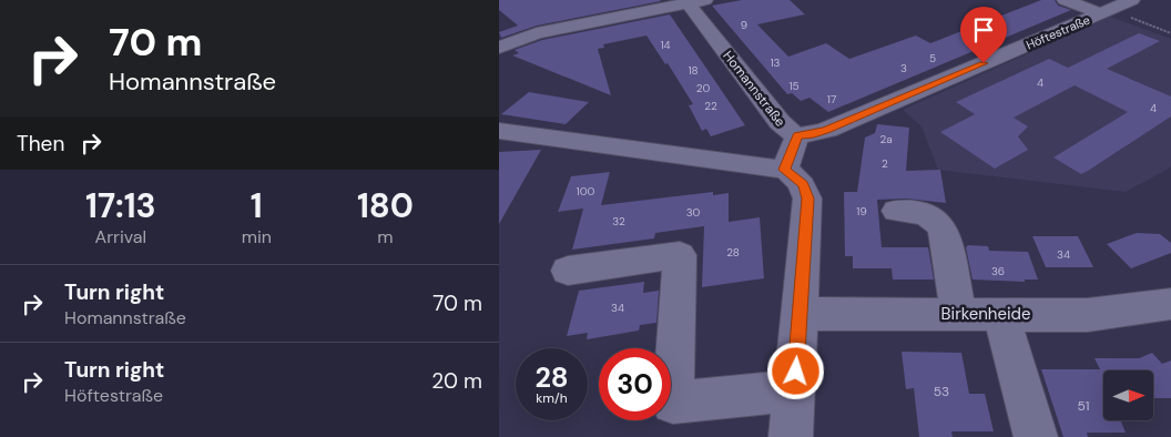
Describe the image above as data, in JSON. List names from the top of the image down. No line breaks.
{"streets":{"street":["Höftestraße","Homannstraße","Birkenheide"]},"crossings":[["Höftestraße","Homannstraße"]],"house_numbers":["9","14","5","13","3","18","4","15","20","17","22","4","2a","2","100","19","30","32","28","34","36","34","53","51"],"north":"right","page":{"turn":["70 m","Homannstraße"],"then":"Then","eta":["17:13","Arrival","1","min","180","m"],"list":[{"name":"Turn right","note":"Homannstraße","value":"70 m"},{"name":"Turn right","note":"Höftestraße","value":"20 m"}],"speed":"28 km/h","limit":"30"}}
